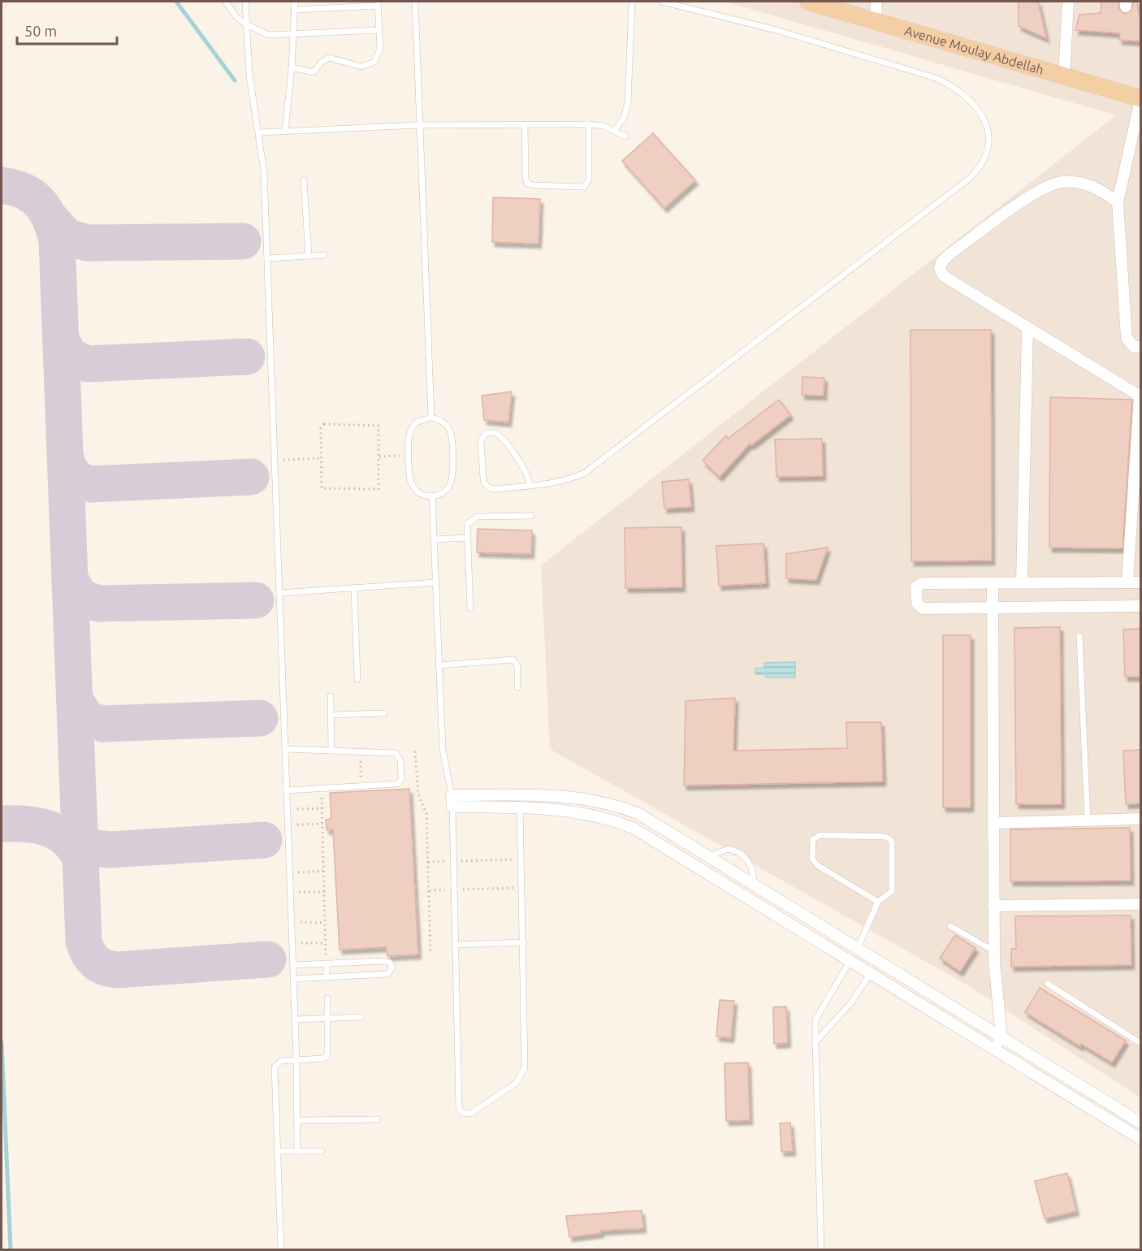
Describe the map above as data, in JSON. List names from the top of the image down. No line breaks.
{"streets":{"main road":["Avenue Moulay Abdellah"]},"scale_bar":"50 m"}
